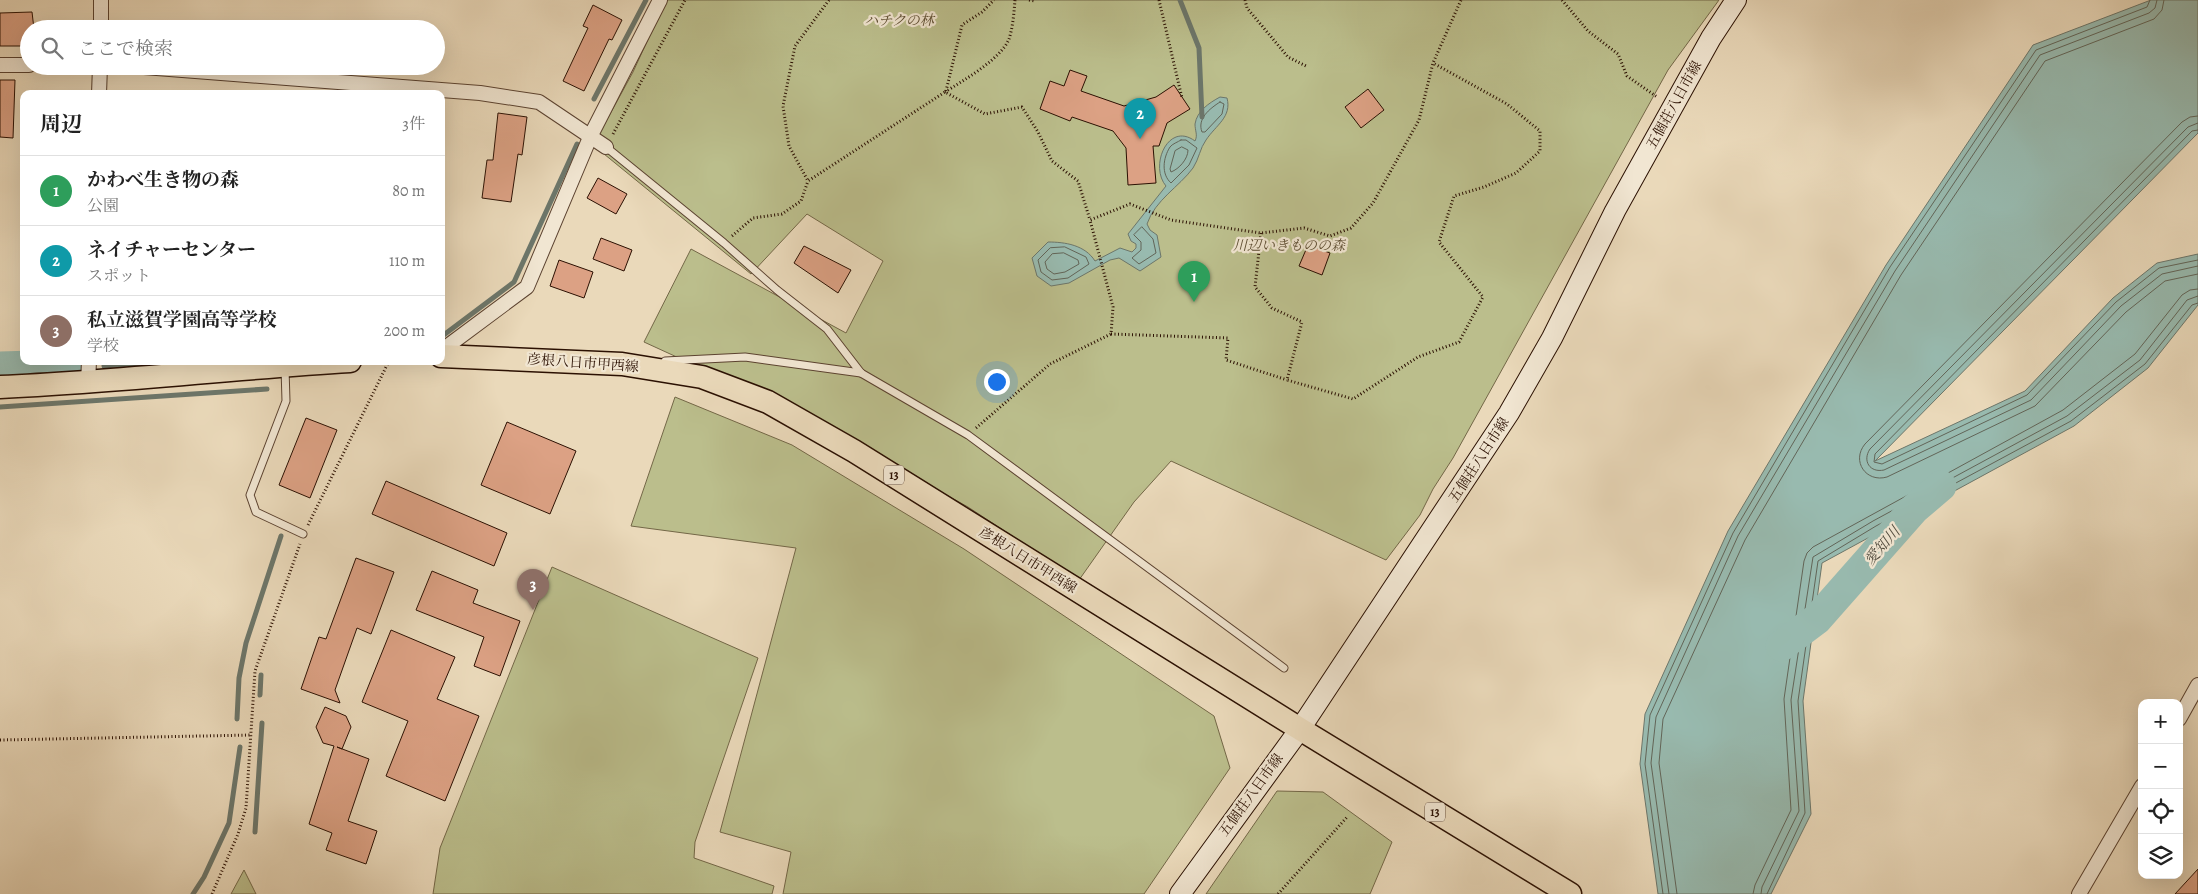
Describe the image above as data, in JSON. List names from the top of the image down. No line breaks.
{"streets":{"main road":["五個荘八日市線","彦根八日市甲西線","13"]},"crossings":[["五個荘八日市線","彦根八日市甲西線"]],"water":["愛知川"],"parks":["ハチクの林","川辺いきものの森"],"page":{"search":"ここで検索","heading":["周辺","3件"],"pins":["2","1","3"],"list":[{"mark":"1","name":"かわべ生き物の森","note":"公園","value":"80 m"},{"mark":"2","name":"ネイチャーセンター","note":"スポット","value":"110 m"},{"mark":"3","name":"私立滋賀学園高等学校","note":"学校","value":"200 m"}],"map_buttons":["+","−"]}}
